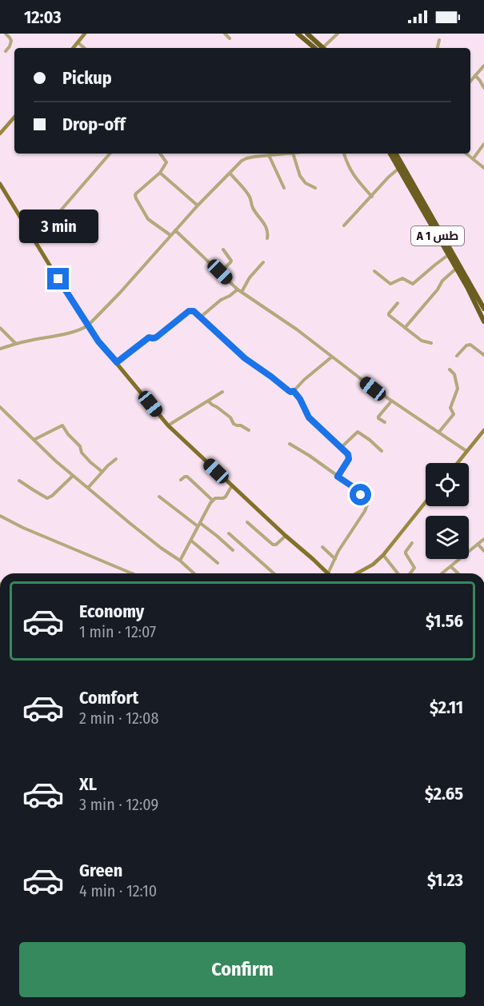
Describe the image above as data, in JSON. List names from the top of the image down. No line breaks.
{"streets":{"highway":["A 1 طس"]},"page":{"status":"12:03","banner":["Pickup","Drop-off"],"bubble":"3 min","list":[{"name":"Economy","note":"1 min · 12:07","value":"$1.56"},{"name":"Comfort","note":"2 min · 12:08","value":"$2.11"},{"name":"XL","note":"3 min · 12:09","value":"$2.65"},{"name":"Green","note":"4 min · 12:10","value":"$1.23"}],"buttons":"Confirm"}}
